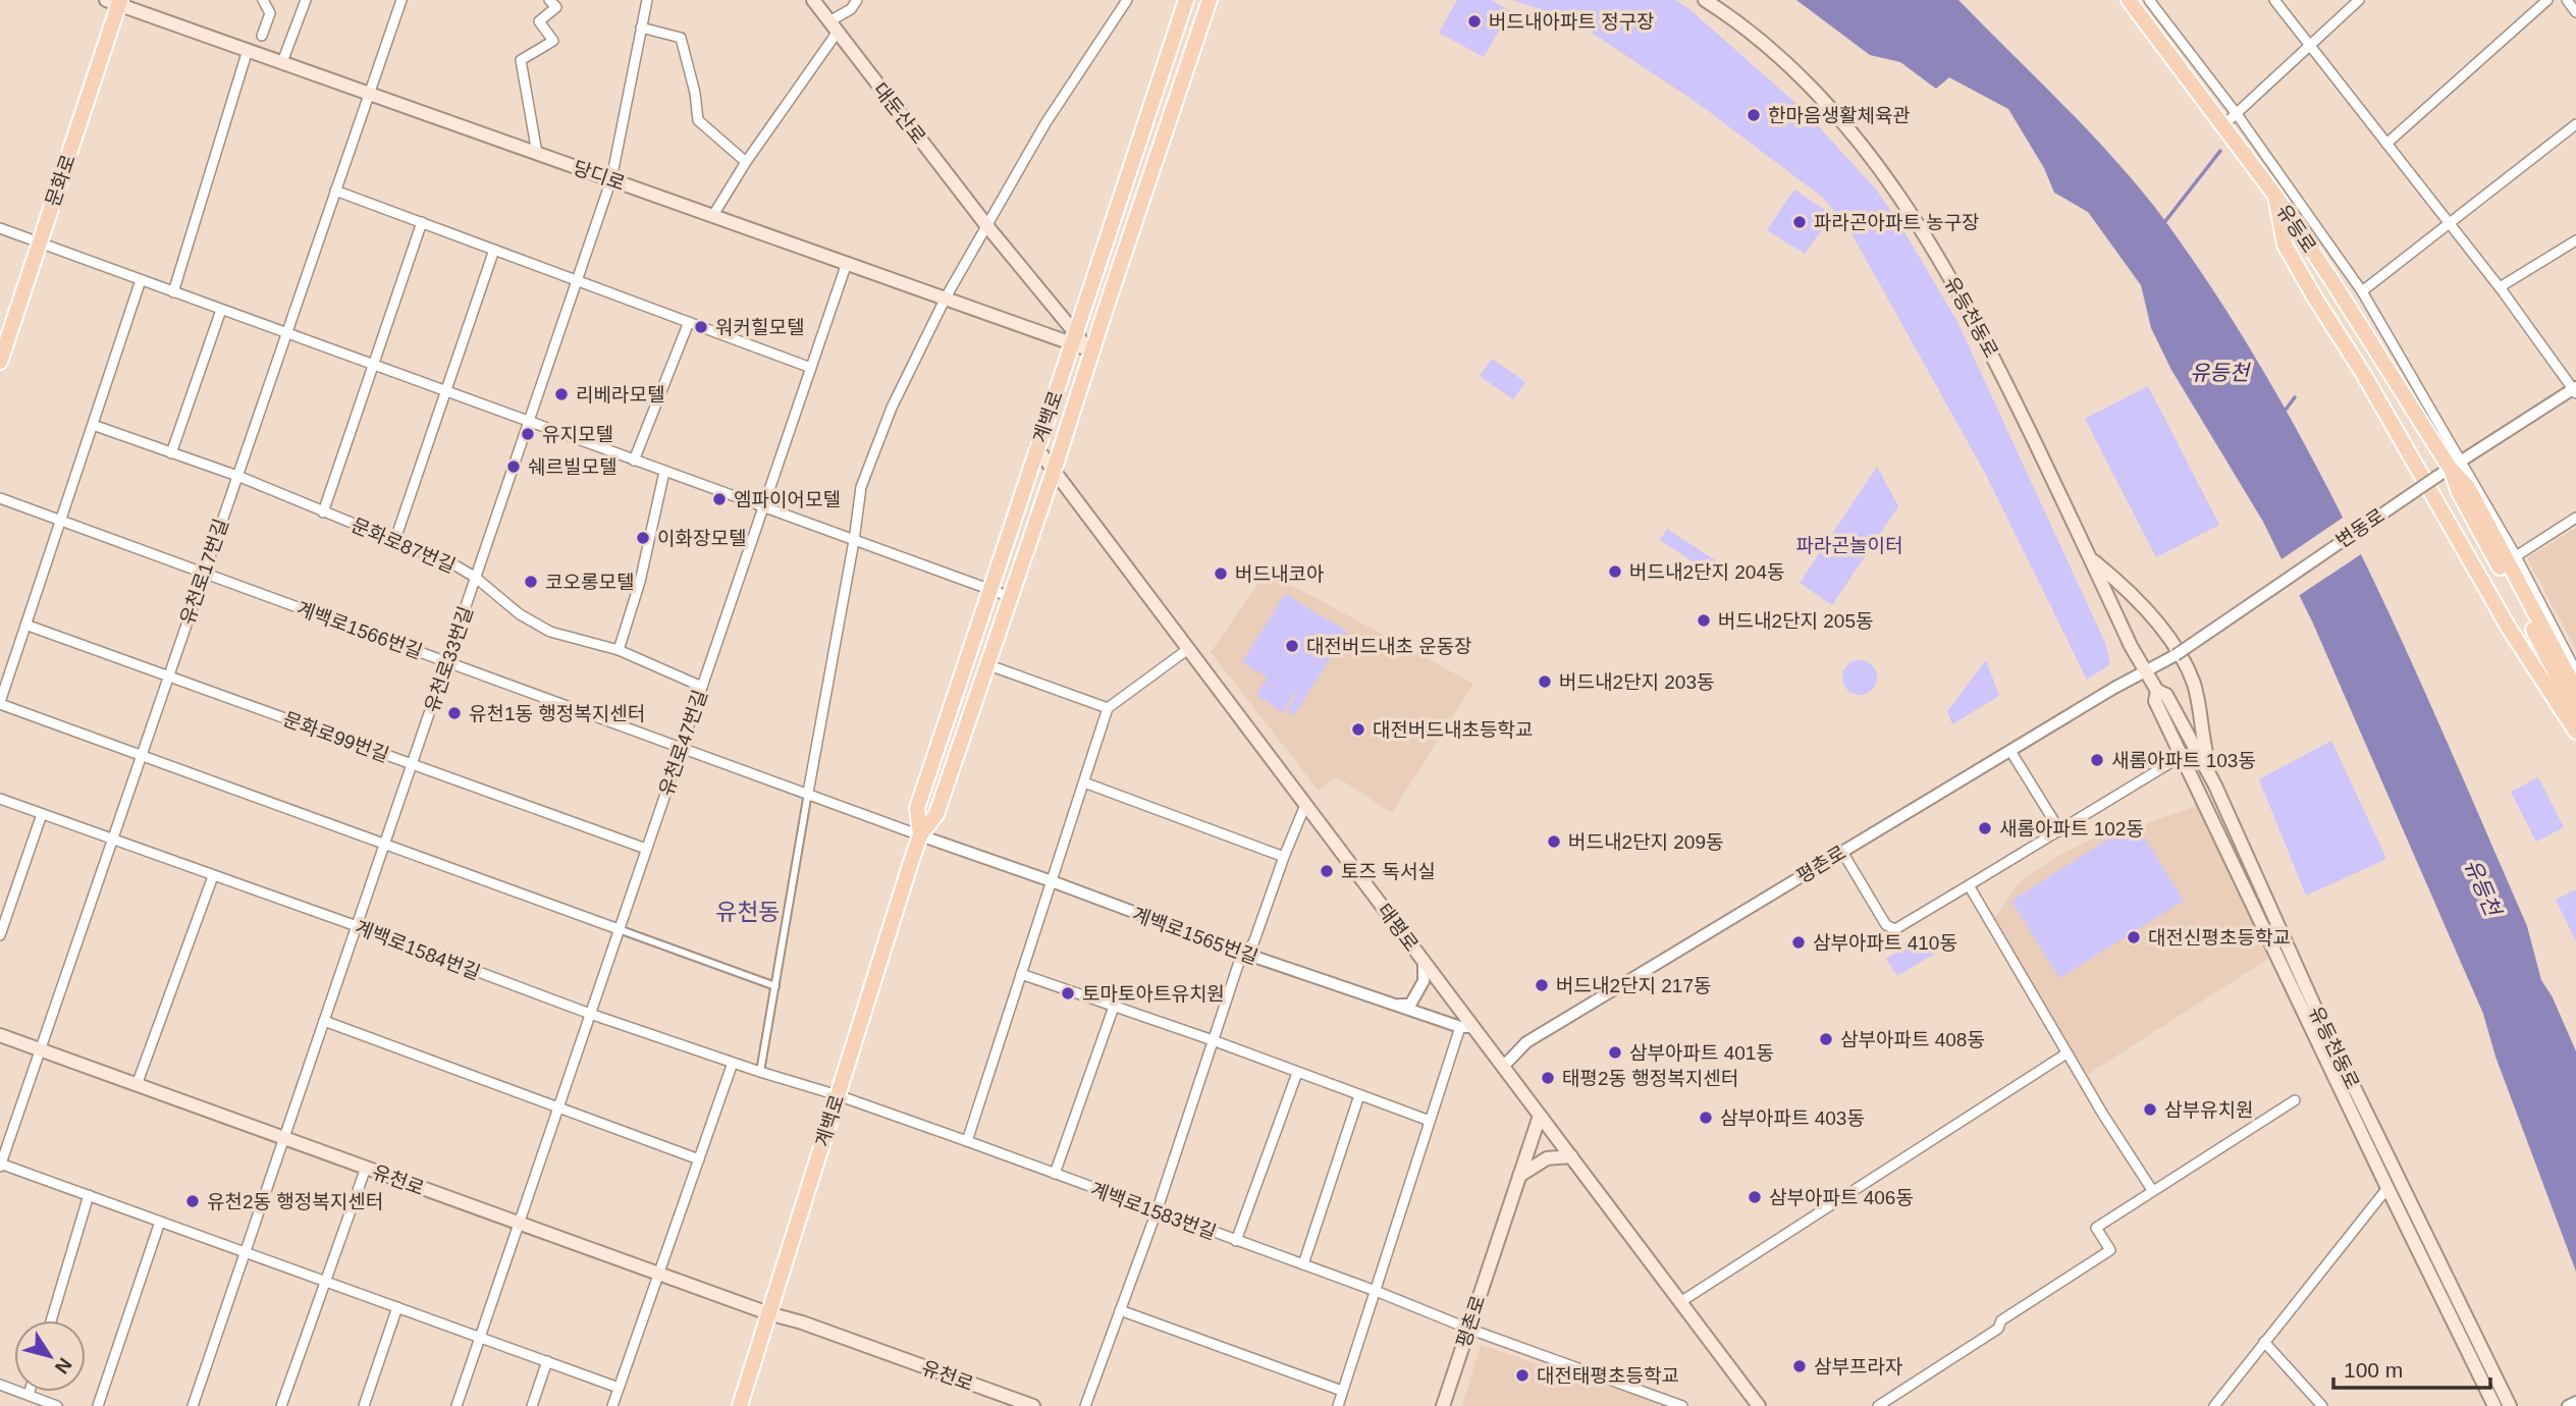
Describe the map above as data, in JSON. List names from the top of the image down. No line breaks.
{"streets":{"main road":["대둔산로","당디로","문화로","유등로","유등천동로","계백로","평촌로","태평로","유천로"],"street":["변동로","문화로87번길","유천로17번길","계백로1566번길","유천로33번길","문화로99번길","유천로47번길","계백로1565번길","계백로1584번길","계백로1583번길"]},"crossings":[["대둔산로","당디로"],["대둔산로","계백로"],["당디로","문화로"],["당디로","계백로"],["당디로","유천로17번길"],["당디로","유천로33번길"],["당디로","유천로47번길"],["유등로","변동로"],["유등천동로","변동로"],["유등천동로","평촌로"],["계백로","계백로1566번길"],["계백로","태평로"],["계백로","계백로1565번길"],["계백로","계백로1584번길"],["계백로","유천로"],["계백로","계백로1583번길"],["변동로","평촌로"],["문화로87번길","유천로17번길"],["문화로87번길","유천로33번길"],["문화로87번길","유천로47번길"],["유천로17번길","계백로1566번길"],["유천로17번길","문화로99번길"],["유천로17번길","계백로1584번길"],["유천로17번길","유천로"],["계백로1566번길","유천로33번길"],["계백로1566번길","유천로47번길"],["계백로1566번길","계백로1565번길"],["유천로33번길","문화로99번길"],["유천로33번길","계백로1584번길"],["유천로33번길","유천로"],["문화로99번길","유천로47번길"],["유천로47번길","계백로1584번길"],["유천로47번길","유천로"],["평촌로","태평로"],["평촌로","계백로1583번길"],["태평로","계백로1565번길"],["계백로1584번길","계백로1583번길"]],"districts":["유천동"],"water":["유등천"],"parks":["파라곤놀이터"],"places":["버드내아파트 정구장","한마음생활체육관","파라곤아파트 농구장","워커힐모텔","리베라모텔","유지모텔","쉐르빌모텔","엠파이어모텔","이화장모텔","버드내2단지 204동","버드내코아","코오롱모텔","버드내2단지 205동","대전버드내초 운동장","버드내2단지 203동","유천1동 행정복지센터","대전버드내초등학교","새롬아파트 103동","새롬아파트 102동","버드내2단지 209동","토즈 독서실","대전신평초등학교","삼부아파트 410동","버드내2단지 217동","토마토아트유치원","삼부아파트 408동","삼부아파트 401동","태평2동 행정복지센터","삼부유치원","삼부아파트 403동","삼부아파트 406동","유천2동 행정복지센터","삼부프라자","대전태평초등학교"],"scale_bar":"100 m","north":"bottom right"}
